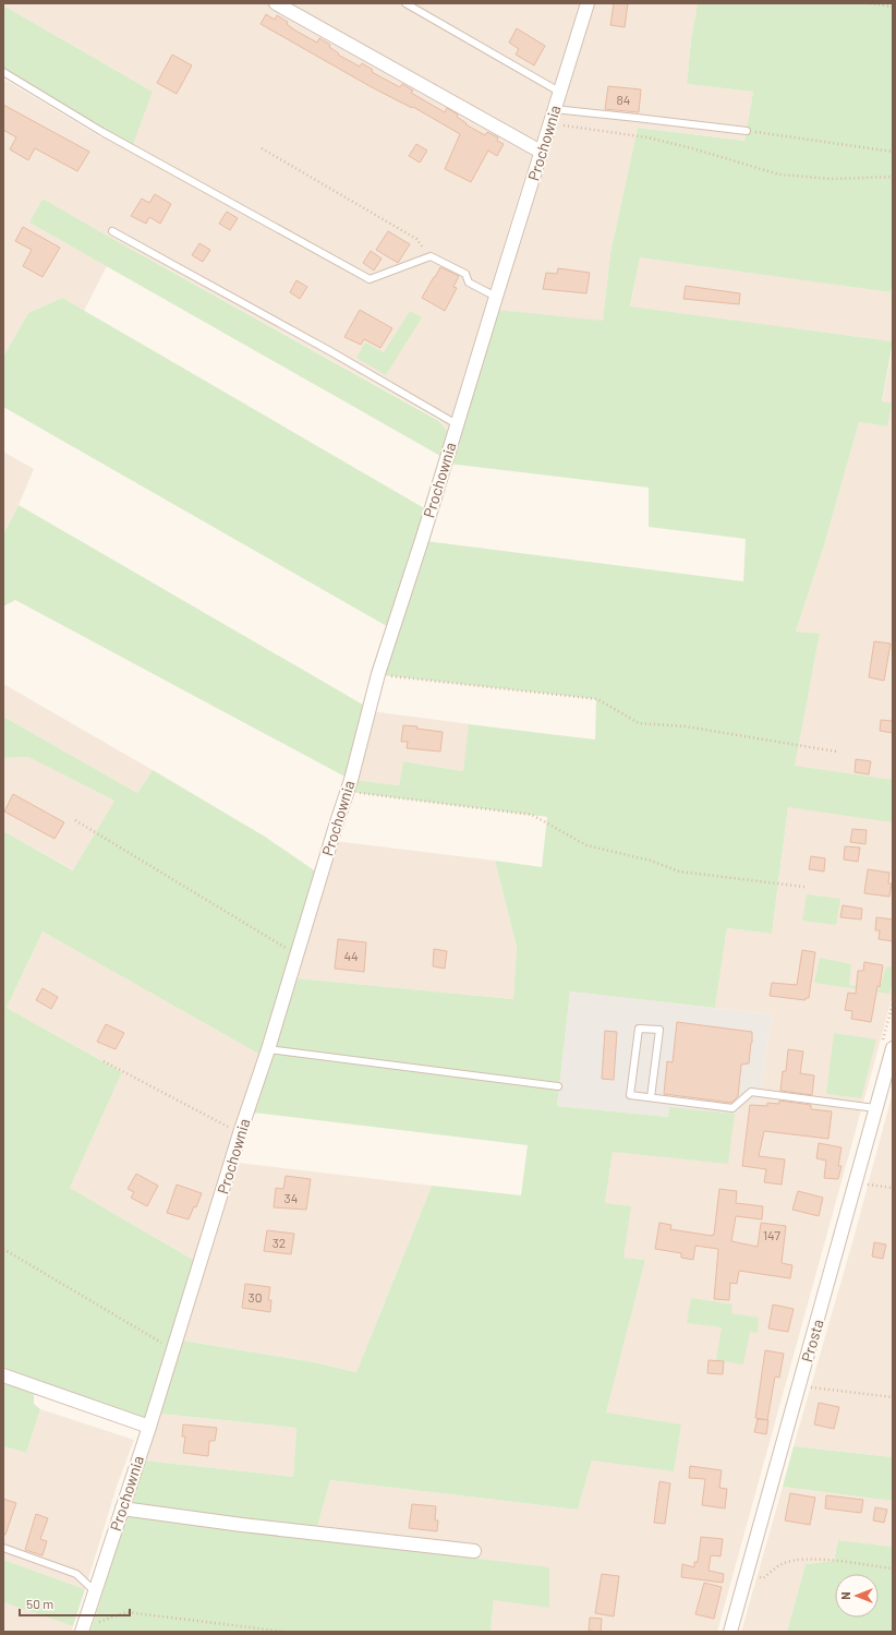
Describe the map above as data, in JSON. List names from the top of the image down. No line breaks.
{"streets":{"street":["Prochownia","Prosta"]},"house_numbers":["84","44","34","147","32","30"],"scale_bar":"50 m","north":"left"}
